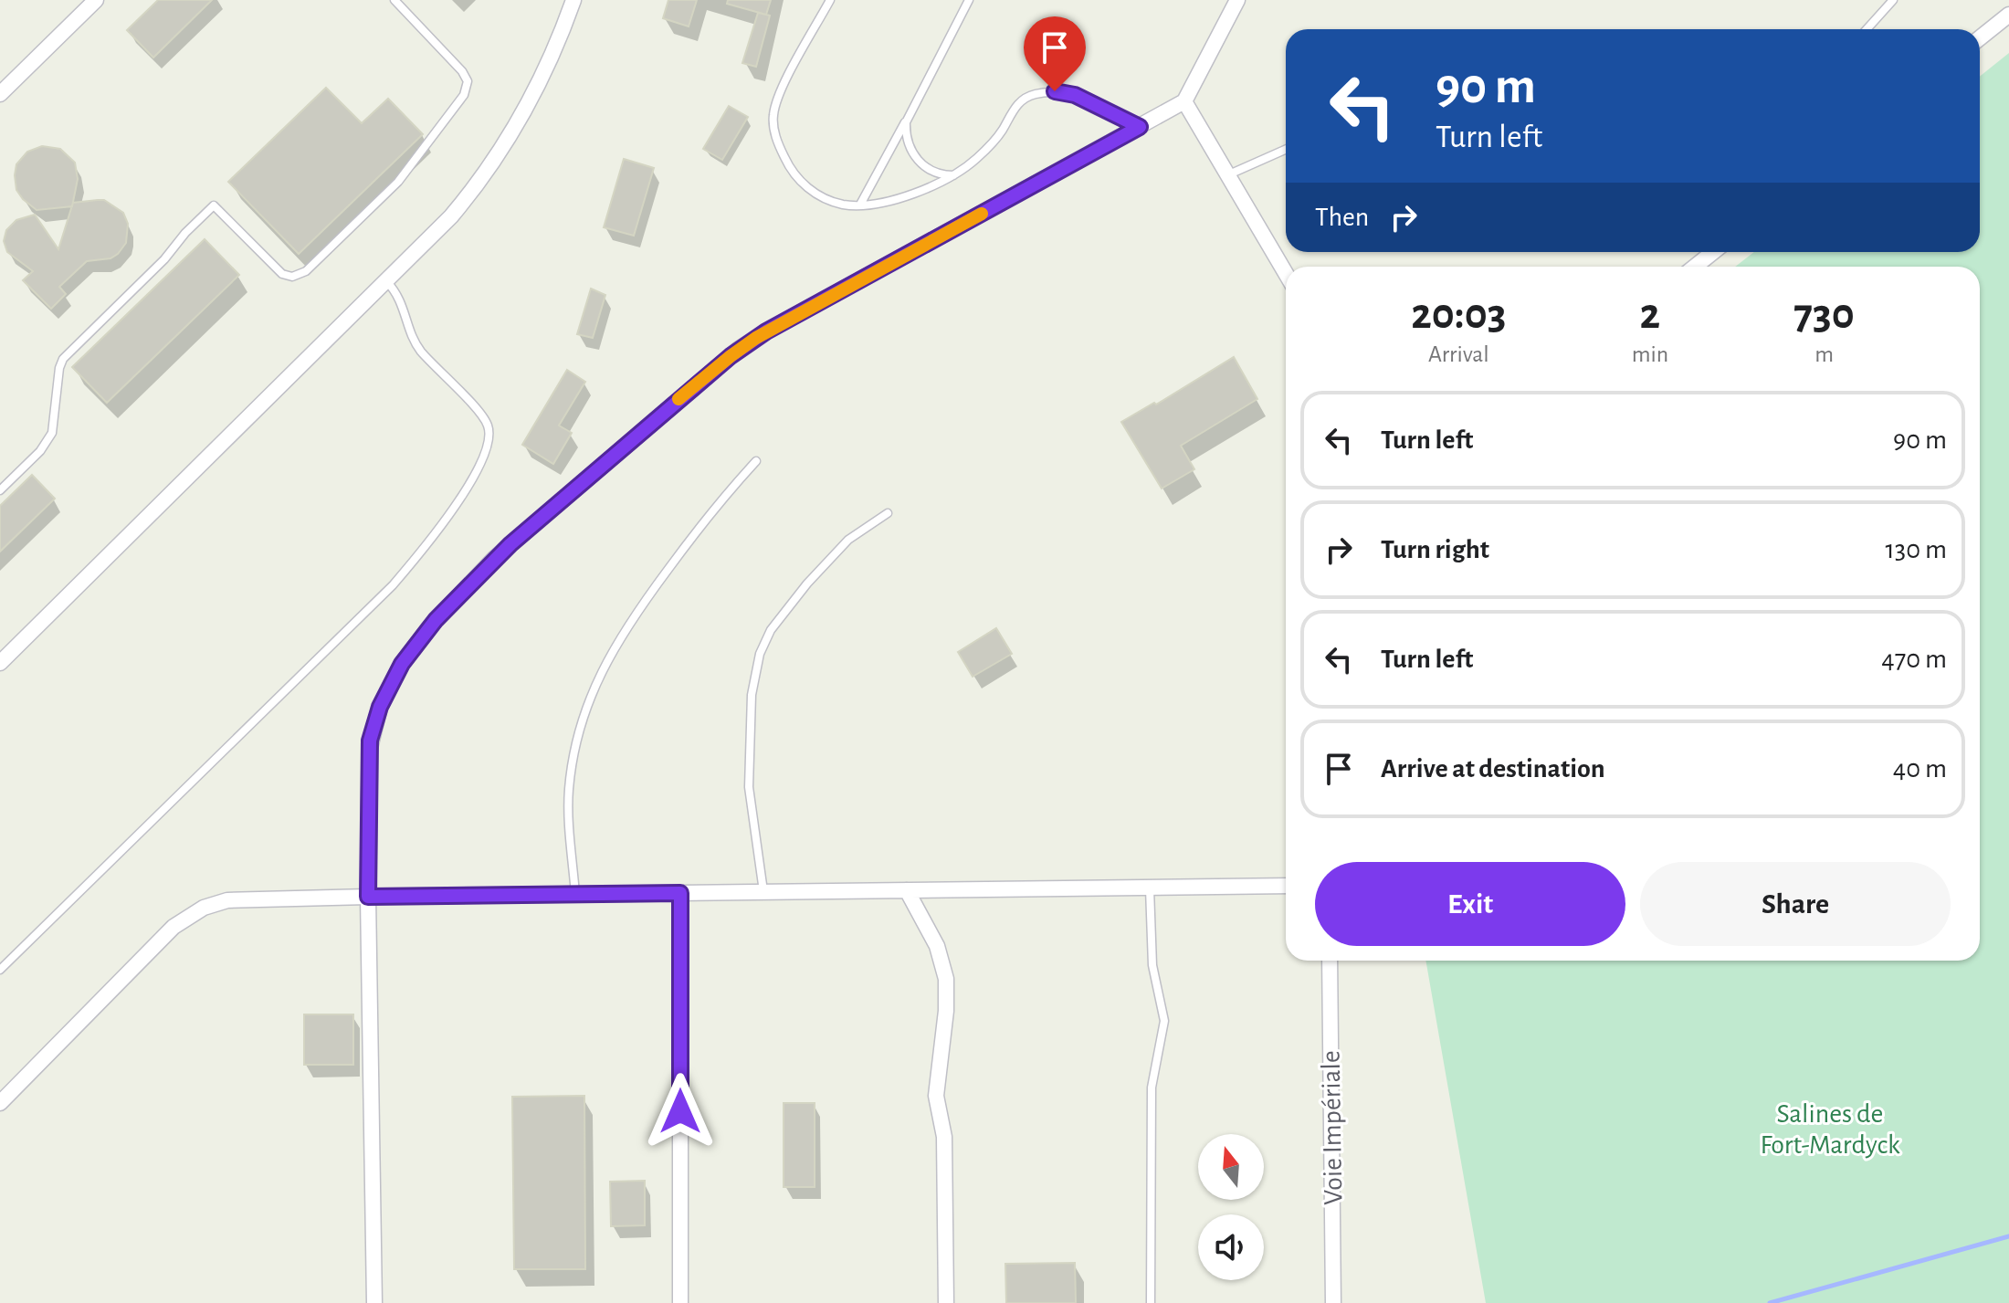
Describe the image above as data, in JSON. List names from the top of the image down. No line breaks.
{"streets":{"street":["Voie Impériale"]},"parks":["Salines de Fort-Mardyck"],"north":"top","page":{"turn":["90 m","Turn left"],"then":"Then","eta":["20:03","Arrival","2","min","730","m"],"list":[{"name":"Turn left","value":"90 m"},{"name":"Turn right","value":"130 m"},{"name":"Turn left","value":"470 m"},{"name":"Arrive at destination","value":"40 m"}],"buttons":["Exit","Share"]}}
